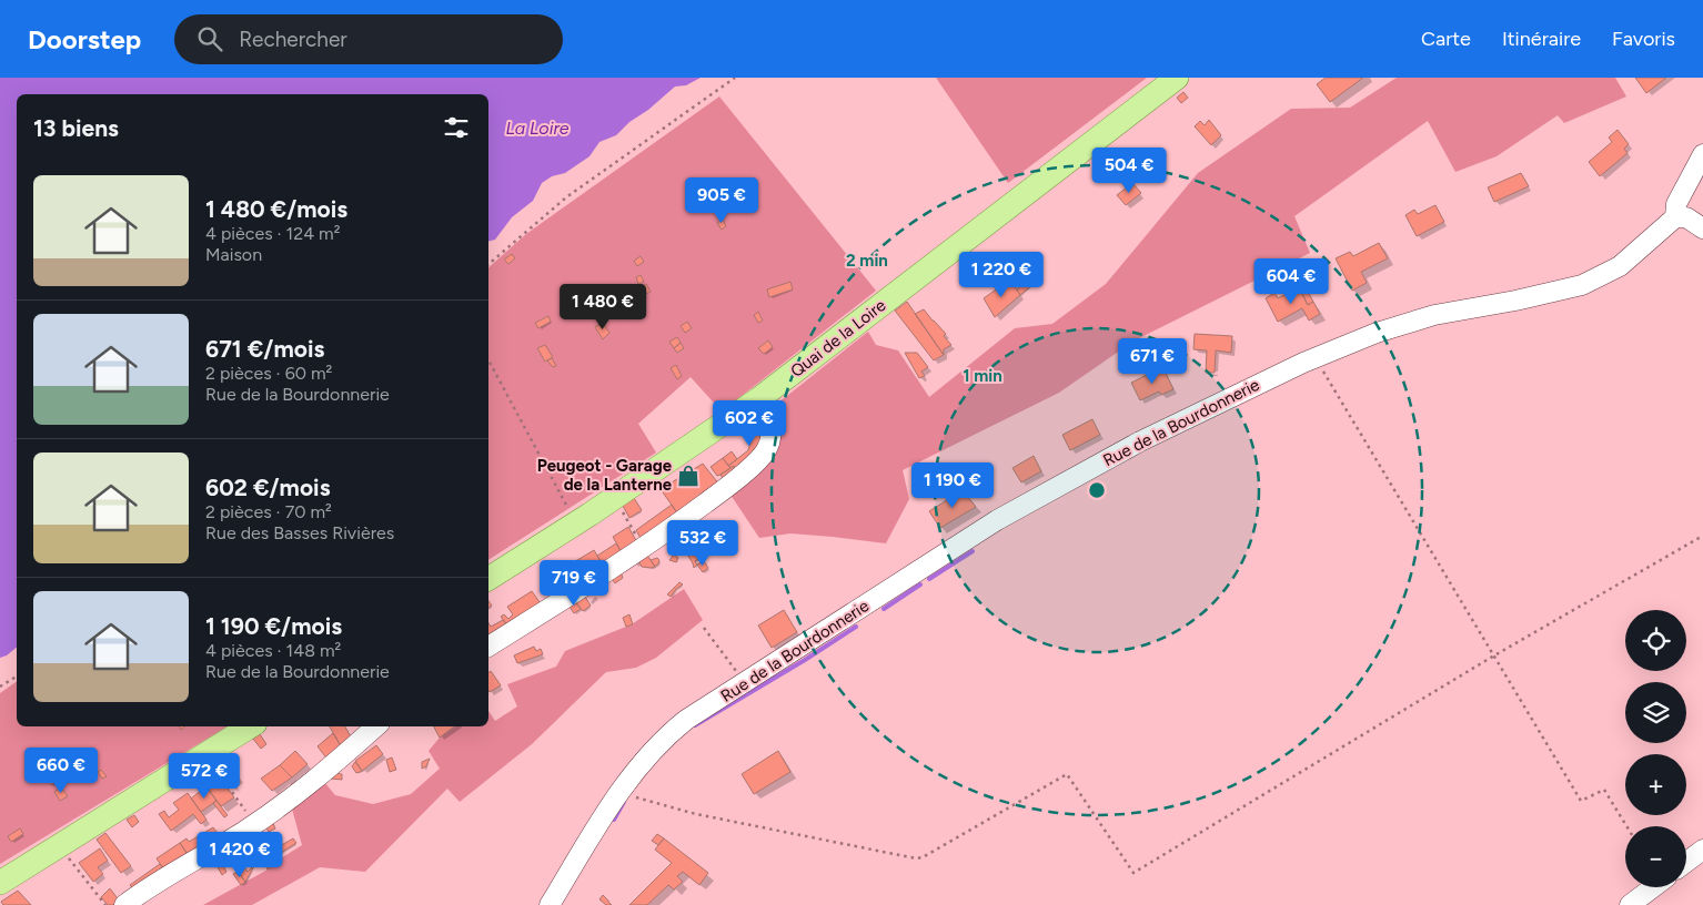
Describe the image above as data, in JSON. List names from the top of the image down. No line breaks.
{"streets":{"main road":["Quai de la Loire"],"street":["Rue de la Bourdonnerie"]},"water":["La Loire"],"places":{"shop":["Peugeot - Garage de la Lanterne"]},"page":{"header":"Doorstep","search":"Rechercher","nav":["Carte","Itinéraire","Favoris"],"heading":"13 biens","price":["504 €","905 €","1 220 €","604 €","1 480 €","671 €","602 €","1 190 €","532 €","719 €","660 €","572 €","1 420 €"],"list":[{"name":"1 480 €/mois","note":"4 pièces · 124 m² · Maison"},{"name":"671 €/mois","note":"2 pièces · 60 m² · Rue de la Bourdonnerie"},{"name":"602 €/mois","note":"2 pièces · 70 m² · Rue des Basses Rivières"},{"name":"1 190 €/mois","note":"4 pièces · 148 m² · Rue de la Bourdonnerie"}],"map_buttons":["+","−"]},"rings":["2 min","1 min"]}
